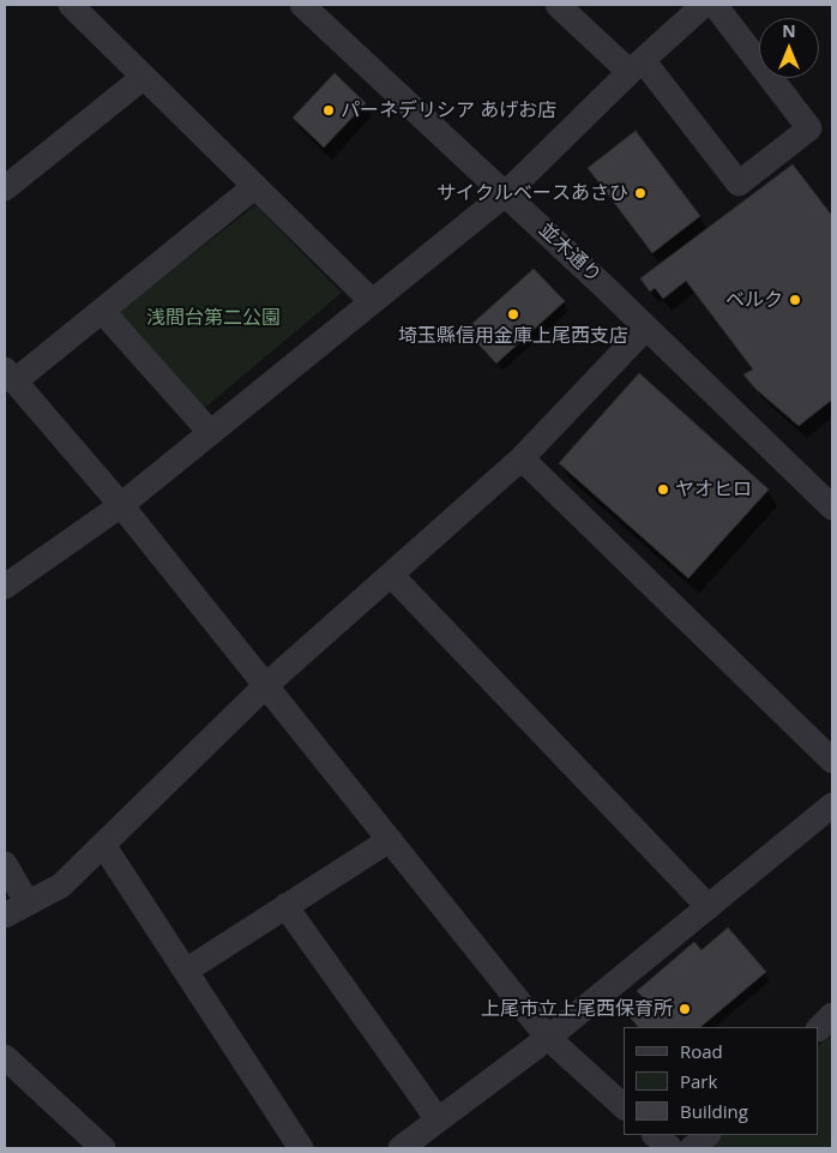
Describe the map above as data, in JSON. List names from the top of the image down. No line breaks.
{"streets":{"street":["並木通り"]},"parks":["浅間台第二公園"],"places":["パーネデリシア あげお店","サイクルベースあさひ","ベルク","埼玉縣信用金庫上尾西支店","ヤオヒロ","上尾市立上尾西保育所"],"legend":["Road","Park","Building"],"north":"top"}
